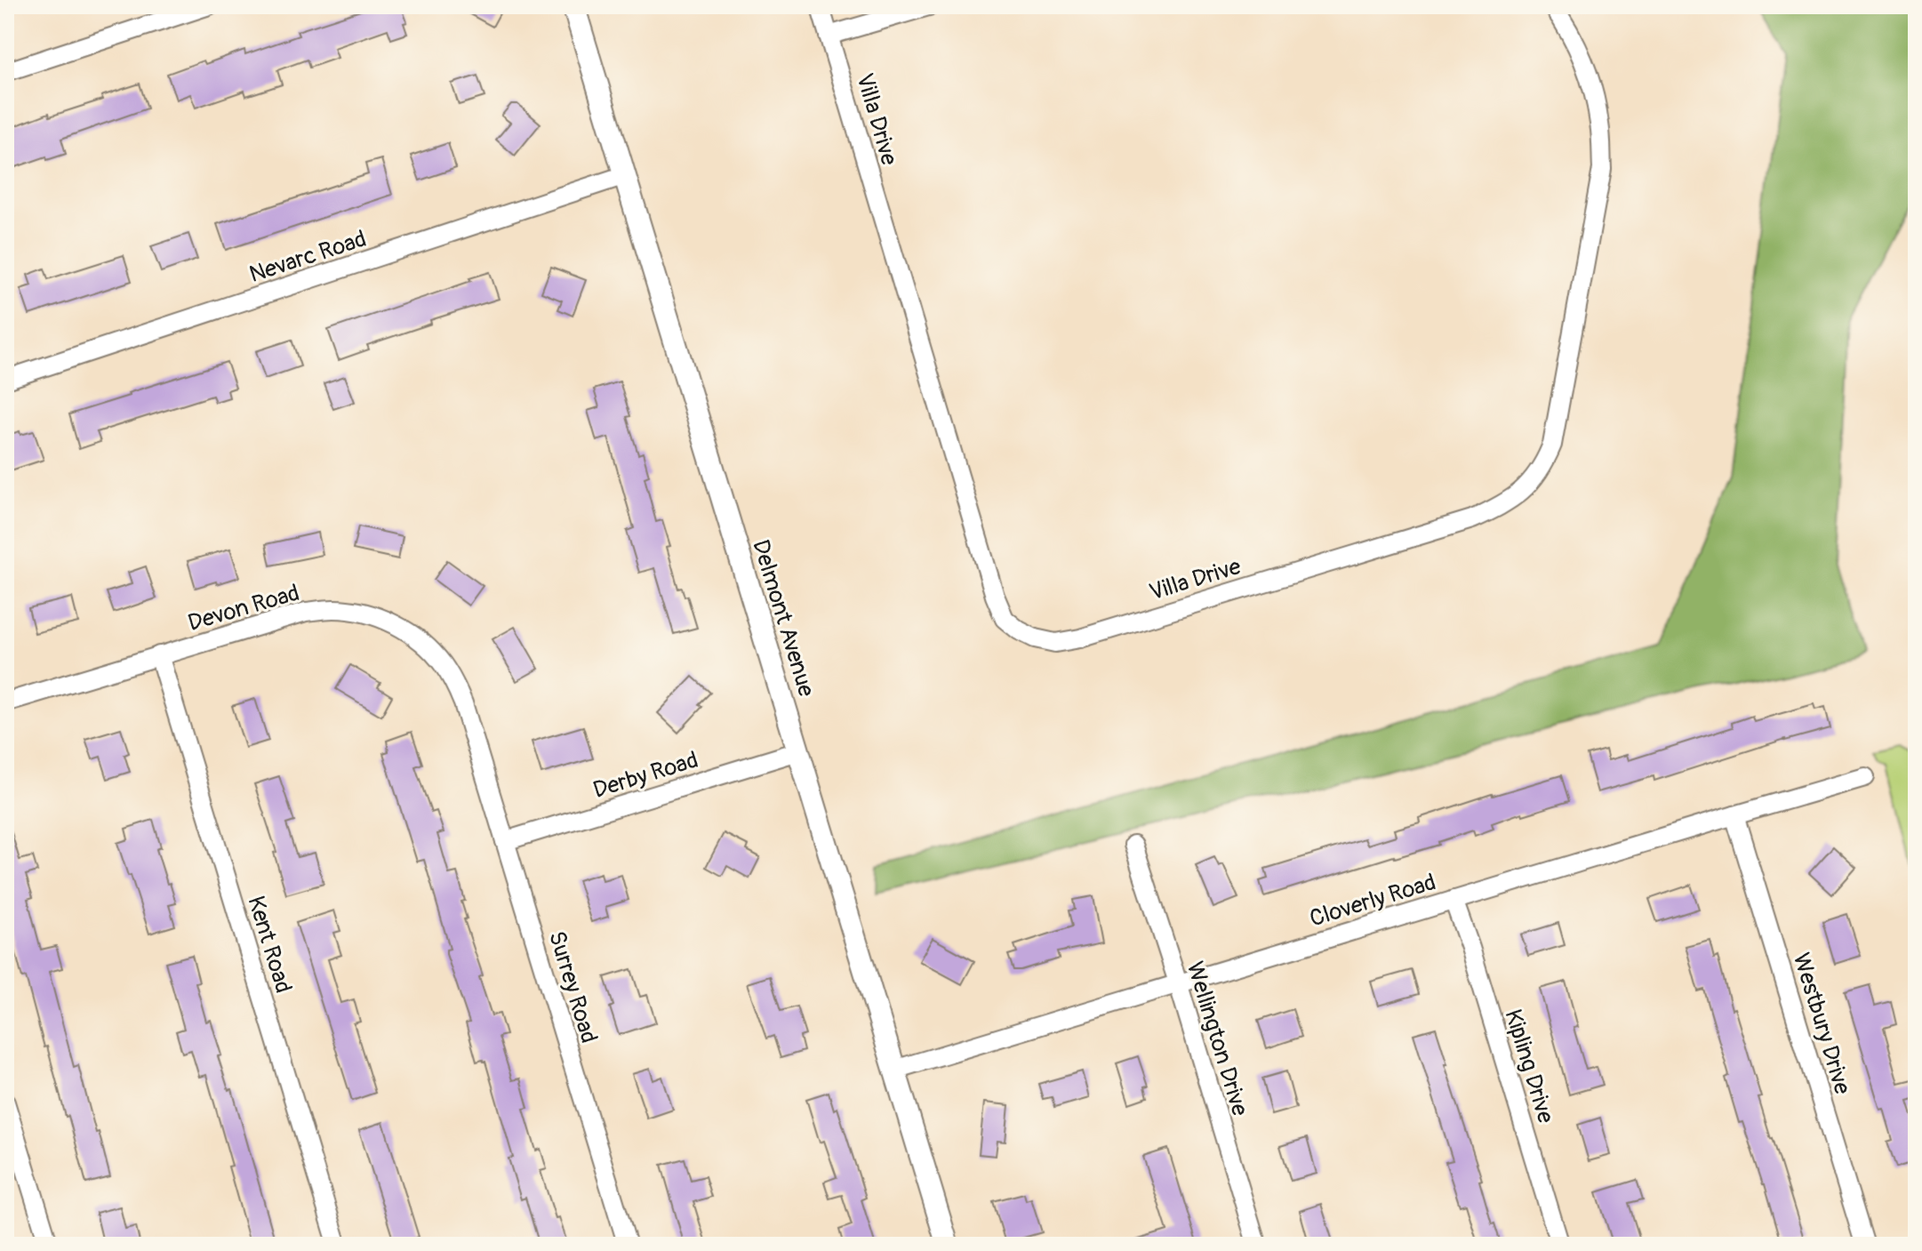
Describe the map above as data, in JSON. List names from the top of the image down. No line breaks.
{"streets":{"street":["Villa Drive","Nevarc Road","Devon Road","Delmont Avenue","Derby Road","Cloverly Road","Kent Road","Surrey Road","Westbury Drive","Wellington Drive","Kipling Drive"]},"crossings":[["Nevarc Road","Delmont Avenue"],["Devon Road","Kent Road"],["Devon Road","Surrey Road"],["Delmont Avenue","Derby Road"],["Delmont Avenue","Cloverly Road"],["Derby Road","Surrey Road"],["Cloverly Road","Westbury Drive"],["Cloverly Road","Wellington Drive"],["Cloverly Road","Kipling Drive"]]}
